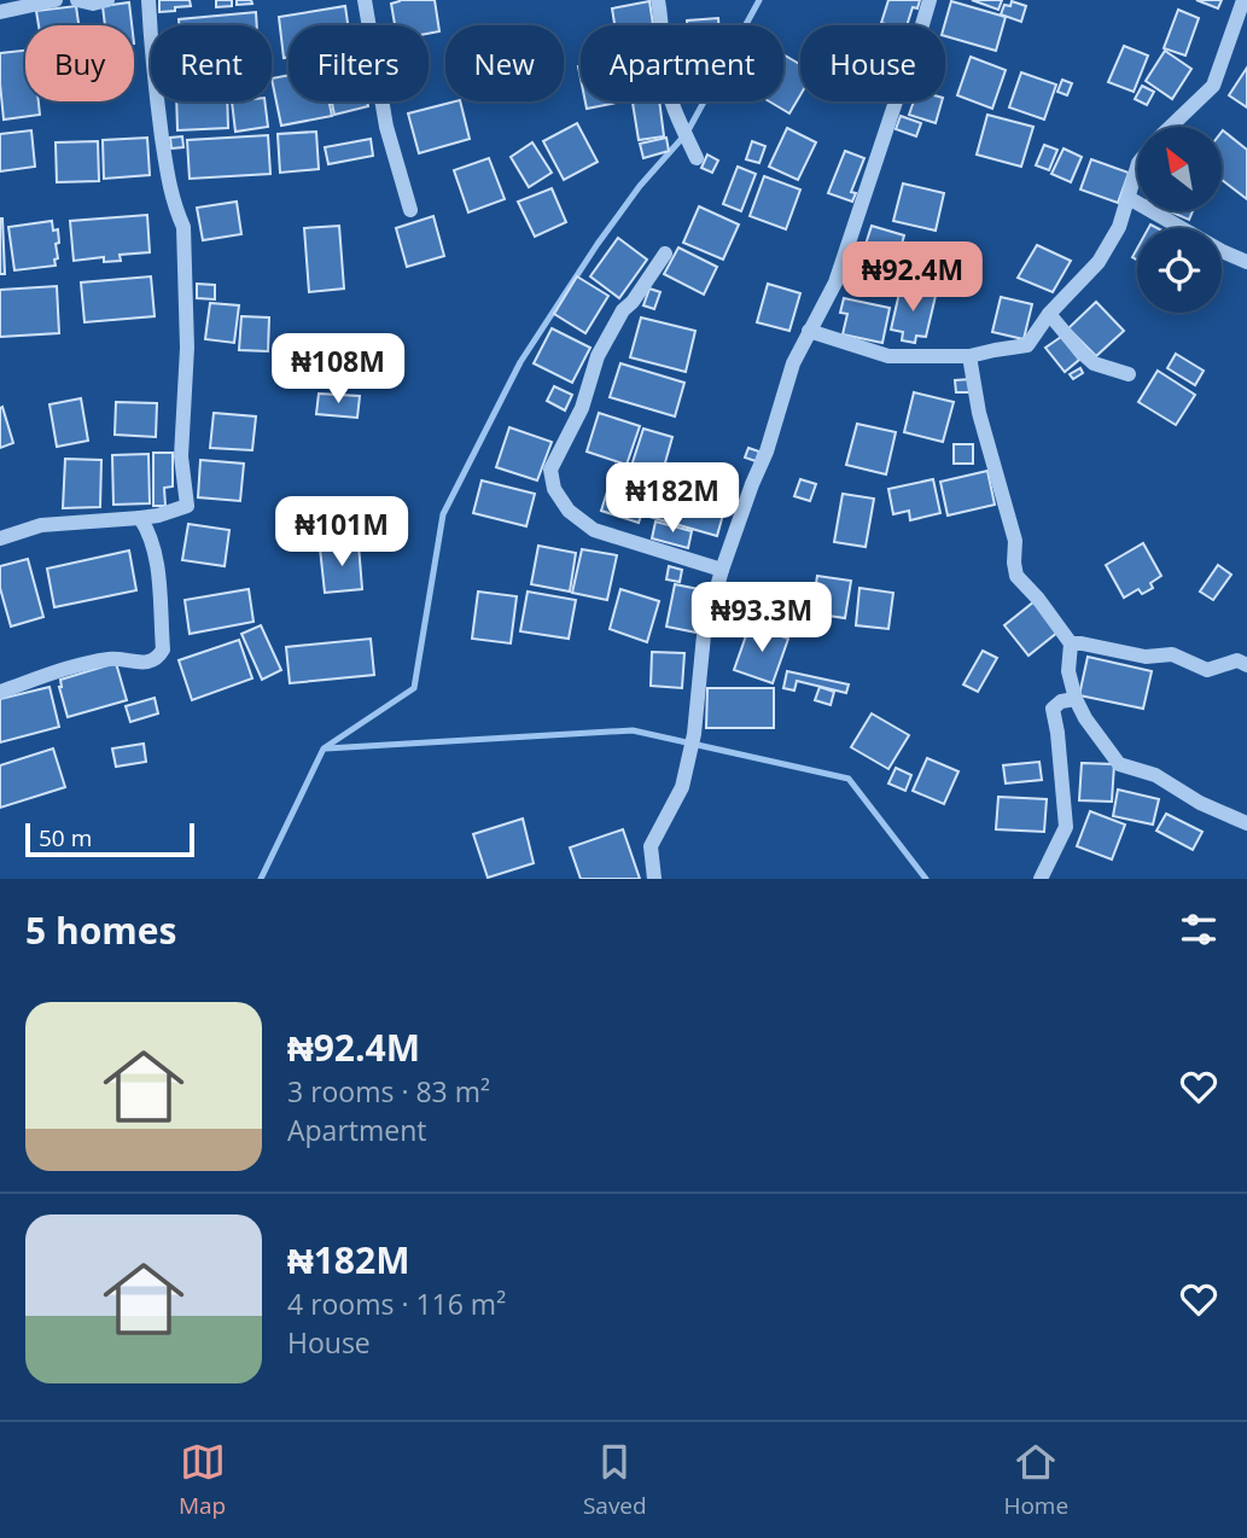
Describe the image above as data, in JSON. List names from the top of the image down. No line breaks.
{"scale_bar":"50 m","north":"top left","page":{"chip":["Buy","Rent","Filters","New","Apartment","House"],"price":["₦92.4M","₦108M","₦182M","₦101M","₦93.3M"],"scale":"50 m","heading":"5 homes","list":[{"name":"₦92.4M","note":"3 rooms · 83 m² · Apartment"},{"name":"₦182M","note":"4 rooms · 116 m² · House"}],"tabs":["Map","Saved","Home"]}}
